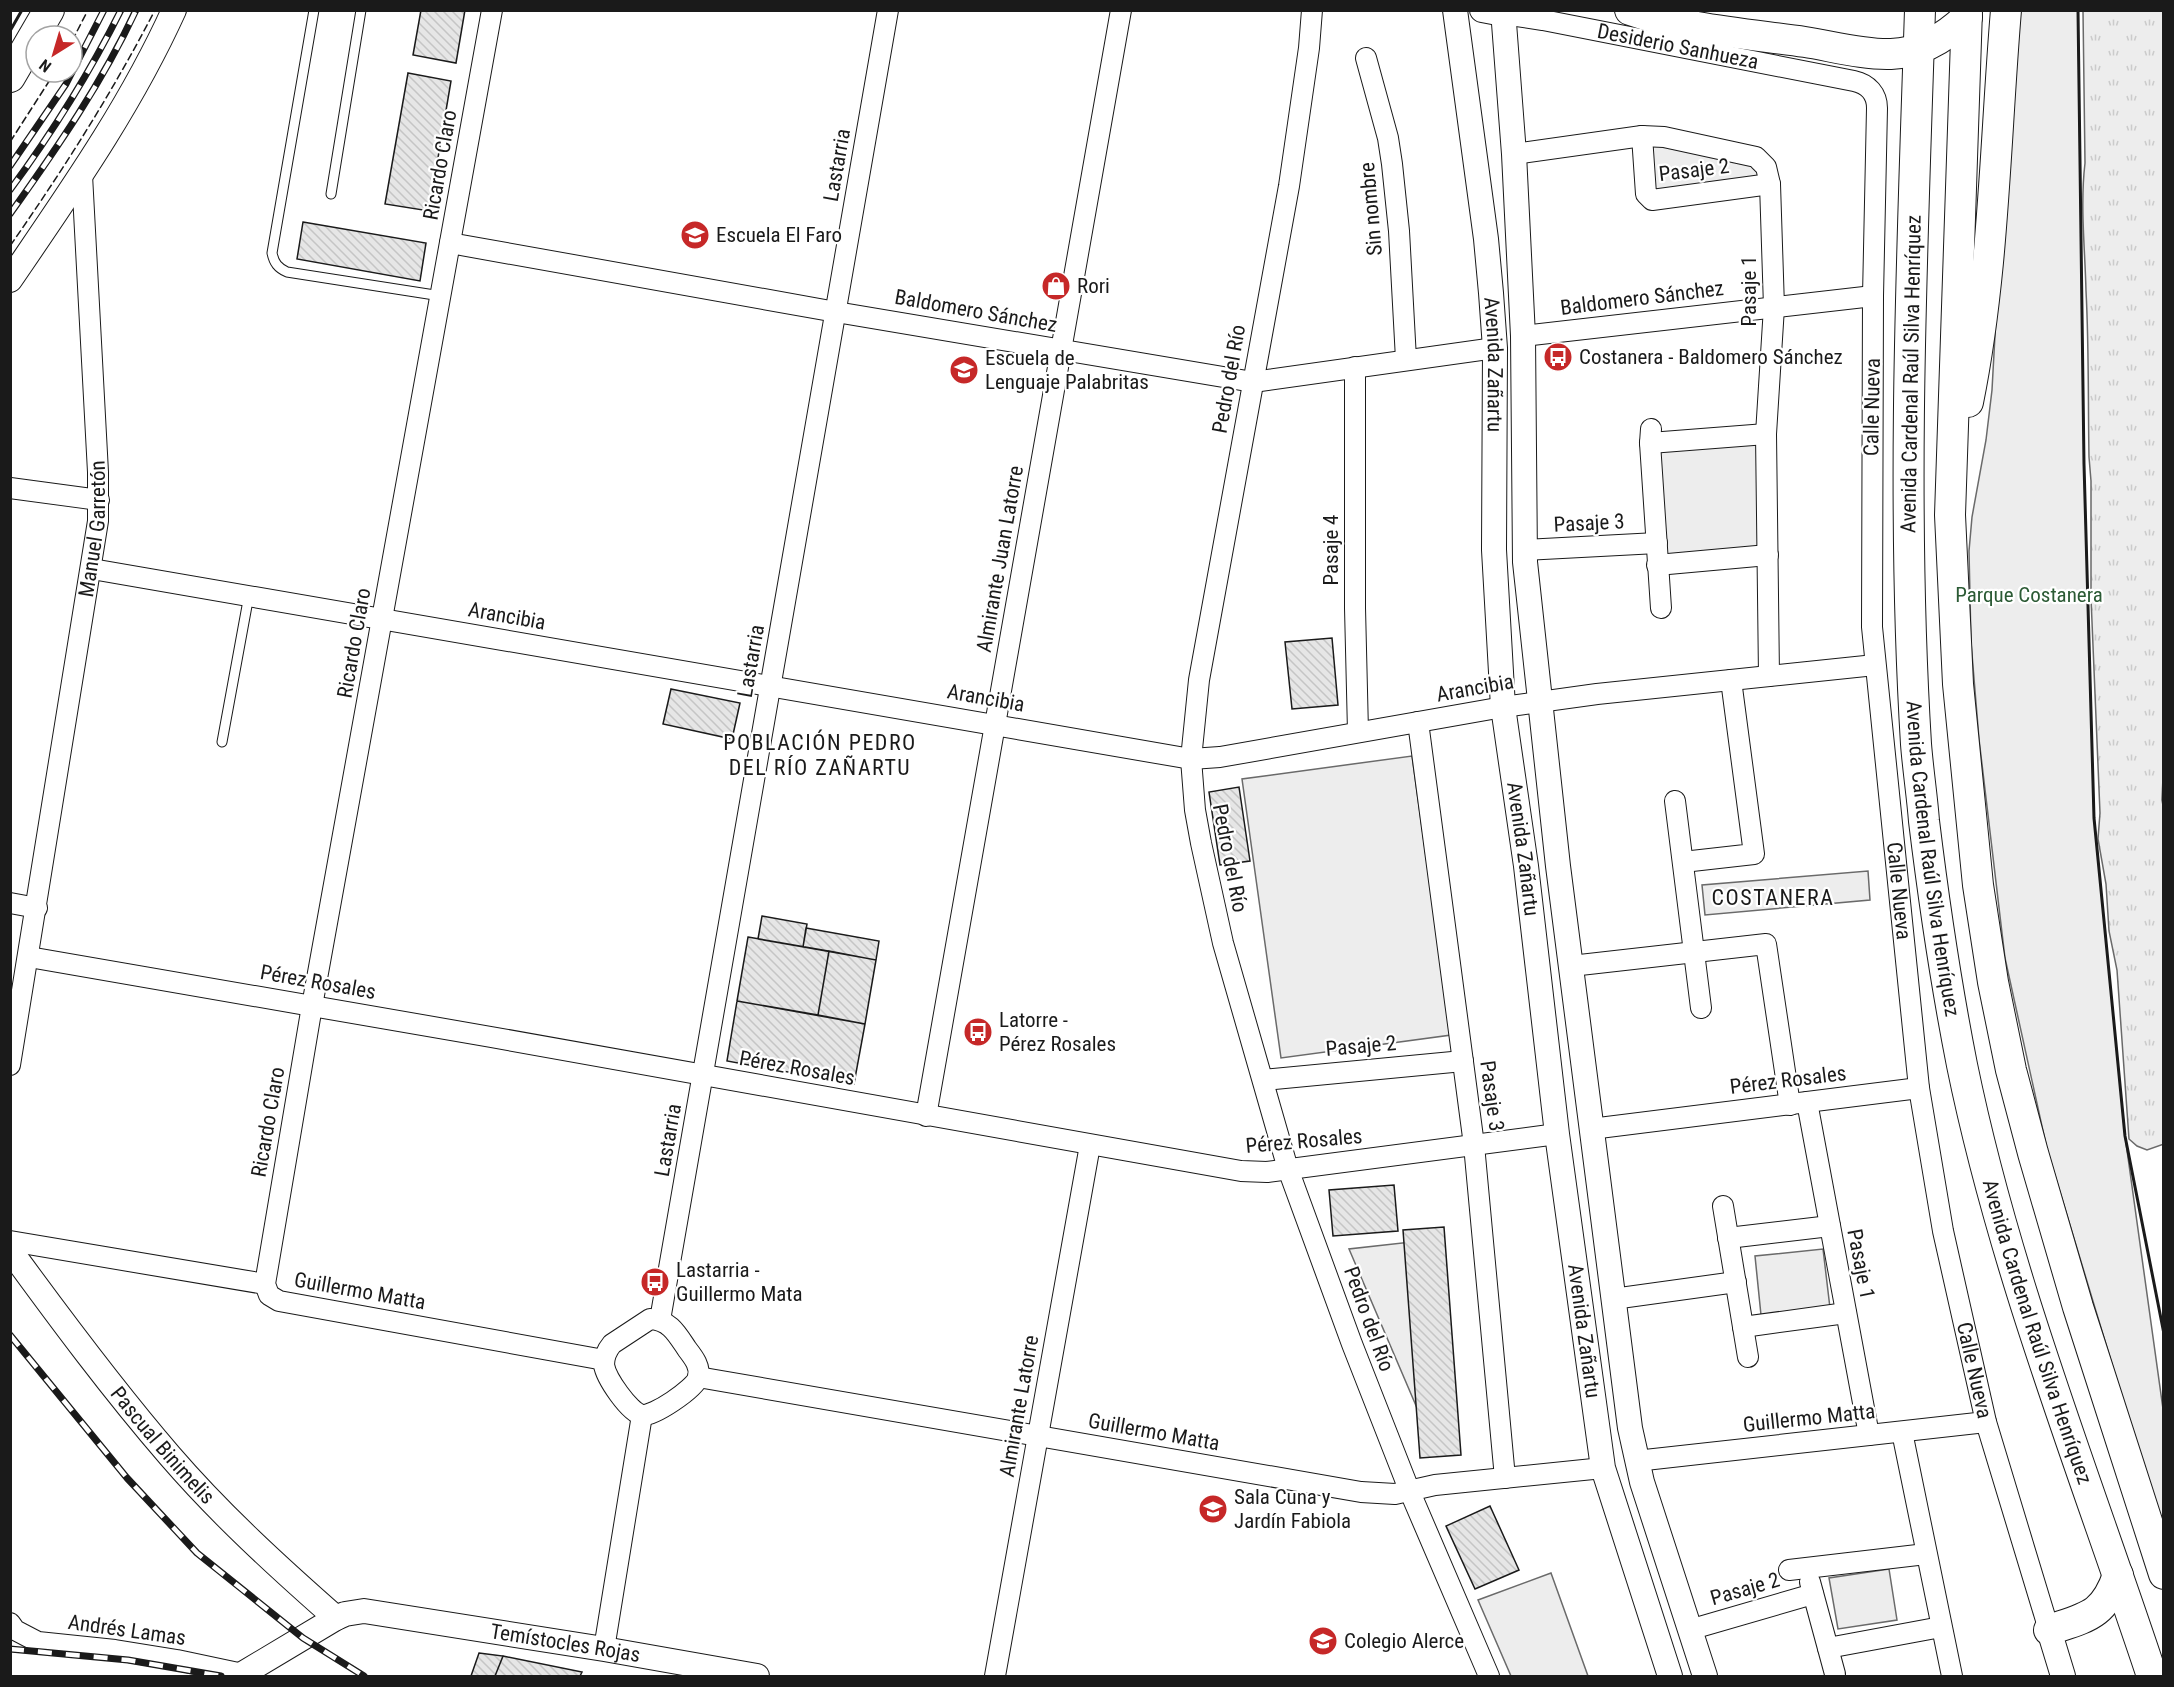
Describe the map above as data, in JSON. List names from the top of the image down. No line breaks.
{"streets":{"main road":["Avenida Cardenal Raúl Silva Henríquez"],"street":["Desiderio Sanhueza","Ricardo Claro","Lastarria","Pasaje 2","Sin nombre","Pasaje 1","Baldomero Sánchez","Avenida Zañartu","Pedro del Río","Calle Nueva","Pasaje 3","Manuel Garretón","Pasaje 4","Almirante Juan Latorre","Arancibia","Pérez Rosales","Guillermo Matta","Almirante Latorre","Pascual Binimelis","Andrés Lamas","Temístocles Rojas"]},"crossings":[["Desiderio Sanhueza","Avenida Zañartu"],["Desiderio Sanhueza","Calle Nueva"],["Ricardo Claro","Baldomero Sánchez"],["Ricardo Claro","Arancibia"],["Ricardo Claro","Pérez Rosales"],["Ricardo Claro","Guillermo Matta"],["Lastarria","Baldomero Sánchez"],["Lastarria","Arancibia"],["Lastarria","Pérez Rosales"],["Lastarria","Guillermo Matta"],["Pasaje 2","Pasaje 1"],["Pasaje 2","Avenida Zañartu"],["Pasaje 2","Pedro del Río"],["Pasaje 2","Pasaje 3"],["Sin nombre","Baldomero Sánchez"],["Pasaje 1","Baldomero Sánchez"],["Pasaje 1","Avenida Zañartu"],["Pasaje 1","Pasaje 3"],["Pasaje 1","Arancibia"],["Pasaje 1","Pérez Rosales"],["Pasaje 1","Guillermo Matta"],["Baldomero Sánchez","Avenida Zañartu"],["Baldomero Sánchez","Pedro del Río"],["Baldomero Sánchez","Calle Nueva"],["Baldomero Sánchez","Pasaje 4"],["Baldomero Sánchez","Almirante Juan Latorre"],["Avenida Zañartu","Pasaje 3"],["Avenida Zañartu","Arancibia"],["Avenida Zañartu","Pérez Rosales"],["Avenida Zañartu","Guillermo Matta"],["Pedro del Río","Arancibia"],["Pedro del Río","Pérez Rosales"],["Pedro del Río","Guillermo Matta"],["Calle Nueva","Arancibia"],["Calle Nueva","Pérez Rosales"],["Calle Nueva","Guillermo Matta"],["Pasaje 3","Arancibia"],["Pasaje 3","Pérez Rosales"],["Pasaje 3","Guillermo Matta"],["Manuel Garretón","Arancibia"],["Manuel Garretón","Pérez Rosales"],["Pasaje 4","Arancibia"],["Almirante Juan Latorre","Arancibia"],["Almirante Juan Latorre","Pérez Rosales"],["Pérez Rosales","Almirante Latorre"],["Guillermo Matta","Almirante Latorre"],["Pascual Binimelis","Temístocles Rojas"]],"districts":["POBLACIÓN PEDRO DEL RÍO ZAÑARTU","COSTANERA"],"parks":["Parque Costanera"],"places":{"school or university":["Escuela El Faro","Escuela de Lenguaje Palabritas","Sala Cuna y Jardín Fabiola","Colegio Alerce"],"shop":["Rori"],"bus stop":["Costanera - Baldomero Sánchez","Latorre - Pérez Rosales","Lastarria - Guillermo Mata"]},"north":"bottom left"}
